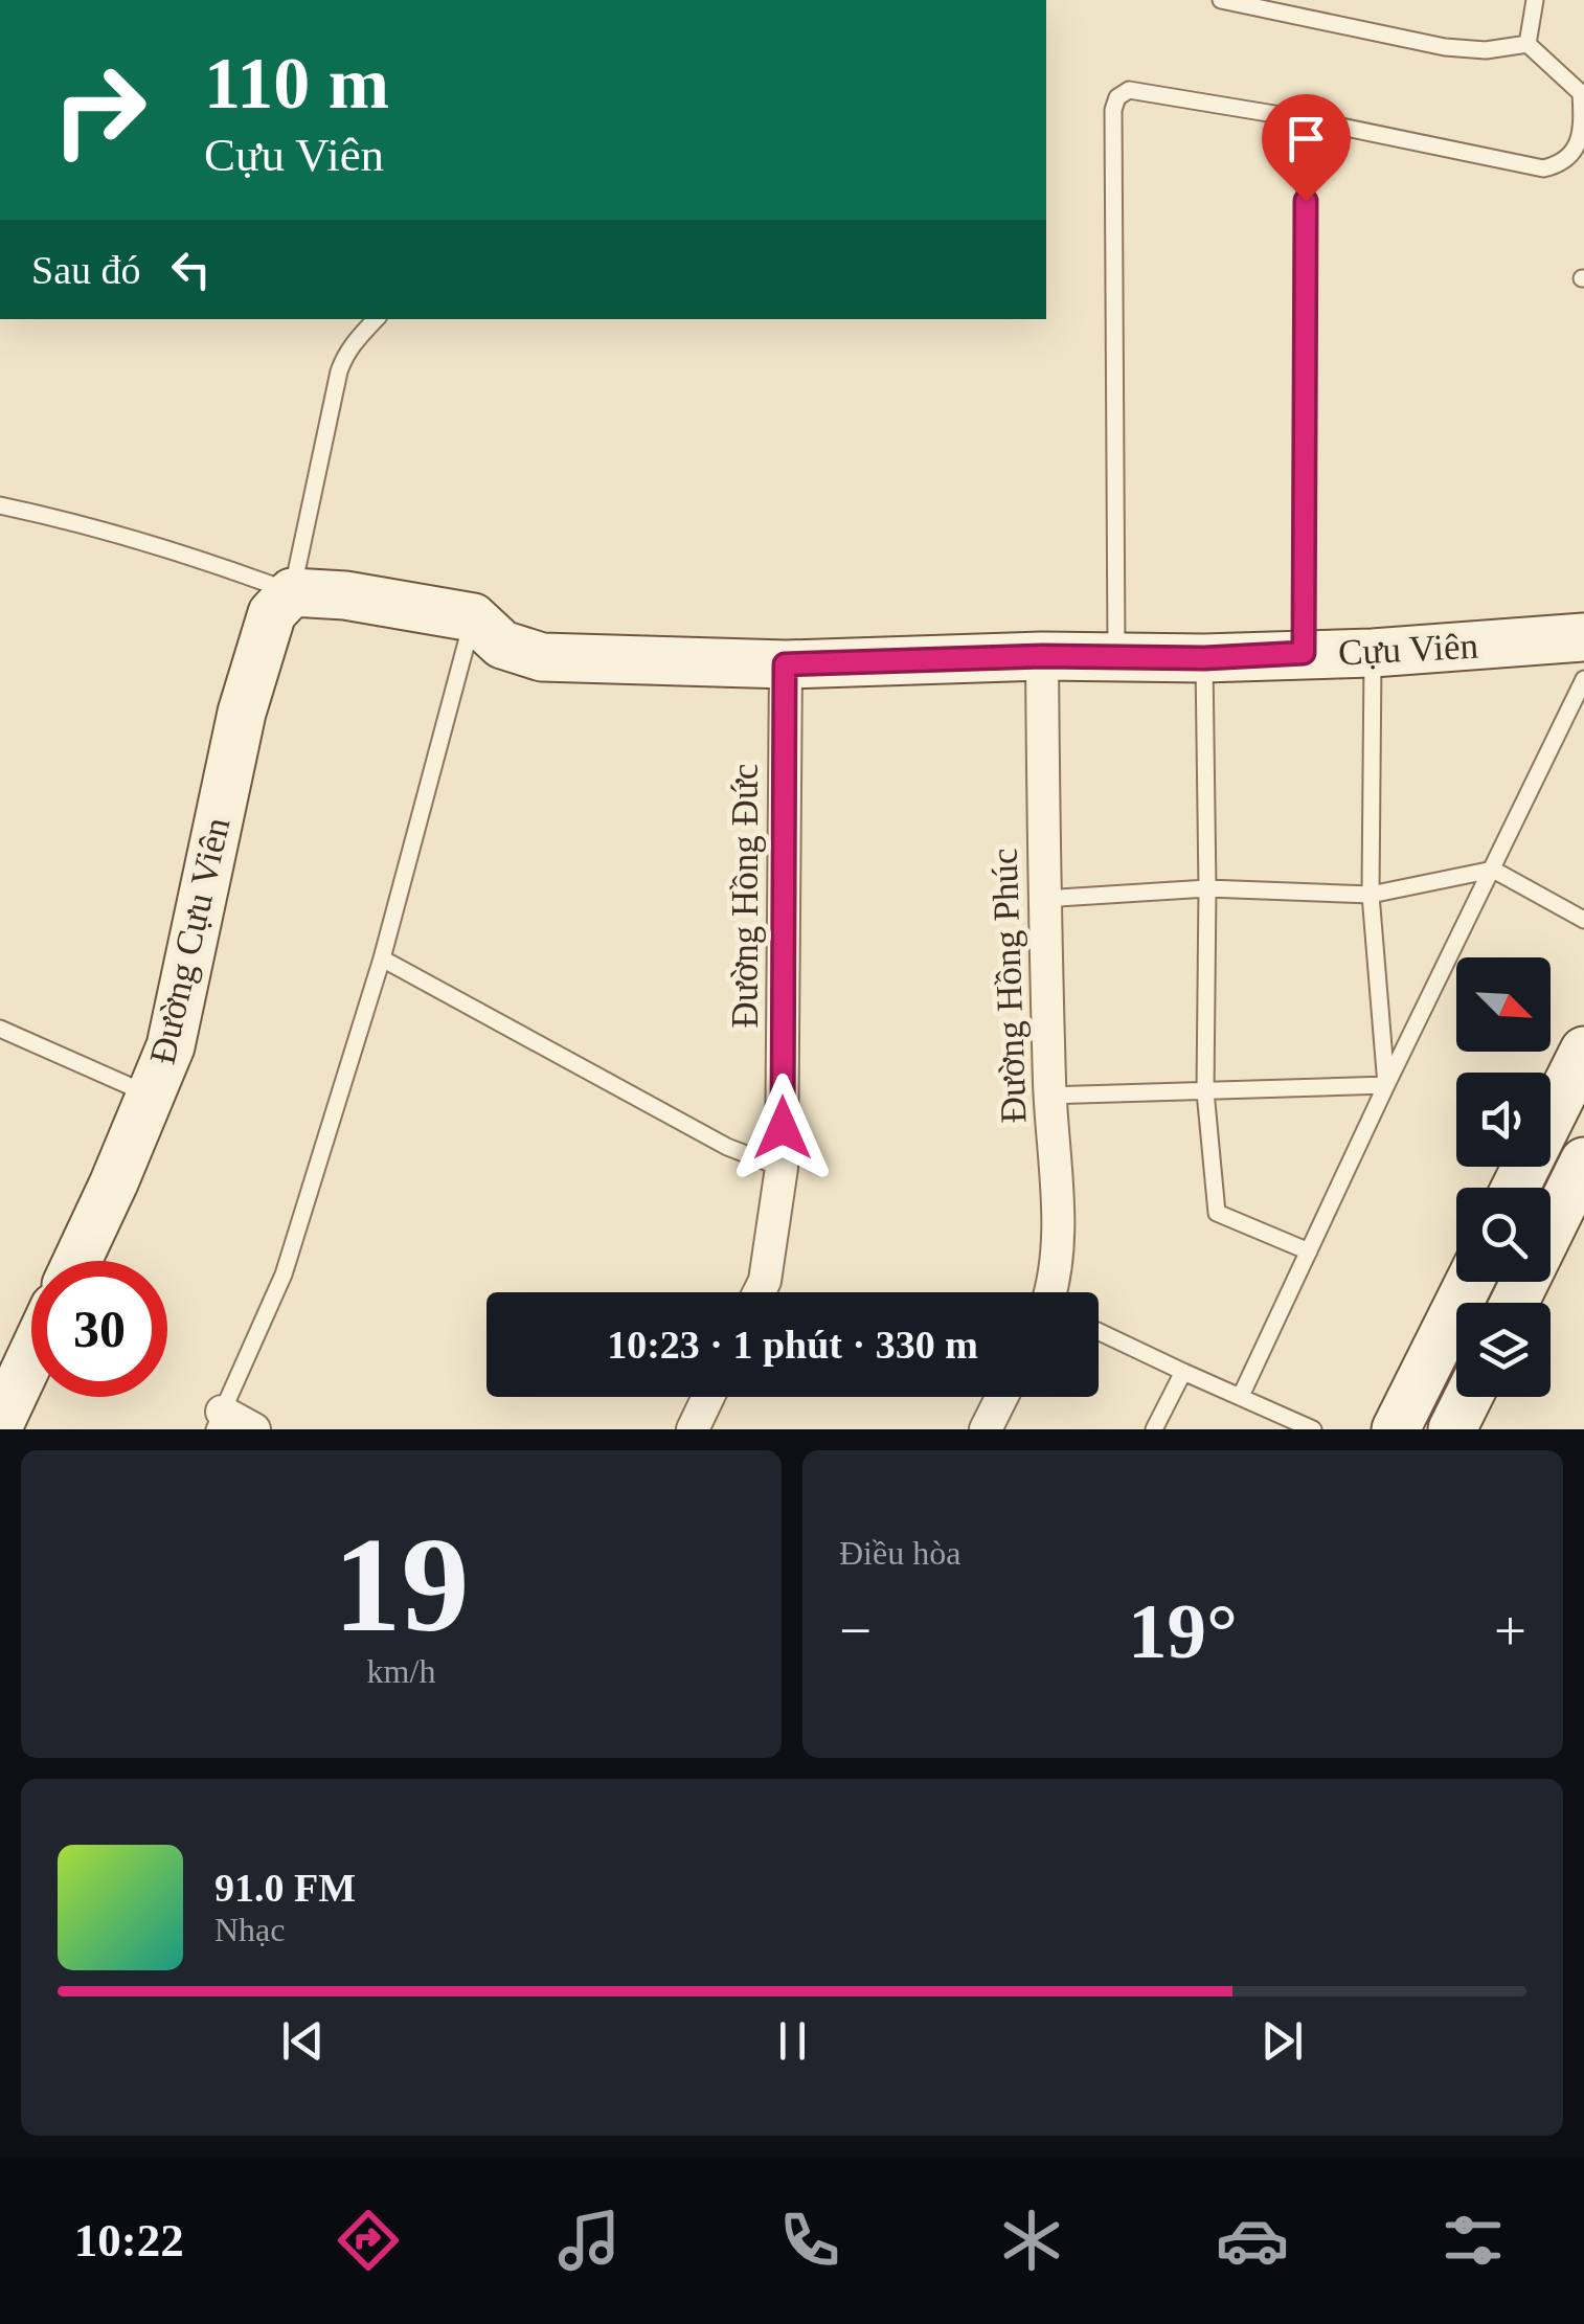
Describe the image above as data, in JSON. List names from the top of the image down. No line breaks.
{"streets":{"street":["Cựu Viên","Đường Hồng Đức","Đường Cựu Viên","Đường Hồng Phúc"]},"crossings":[["Cựu Viên","Đường Hồng Đức"],["Cựu Viên","Đường Hồng Phúc"]],"north":"bottom right","page":{"turn":["110 m","Cựu Viên"],"then":"Sau đó","limit":"30","trip":"10:23 · 1 phút · 330 m","tile":[["19","km/h"],"Điều hòa"],"heat":["−","19°","+"],"song":["91.0 FM","Nhạc"],"tabs":"10:22"}}
